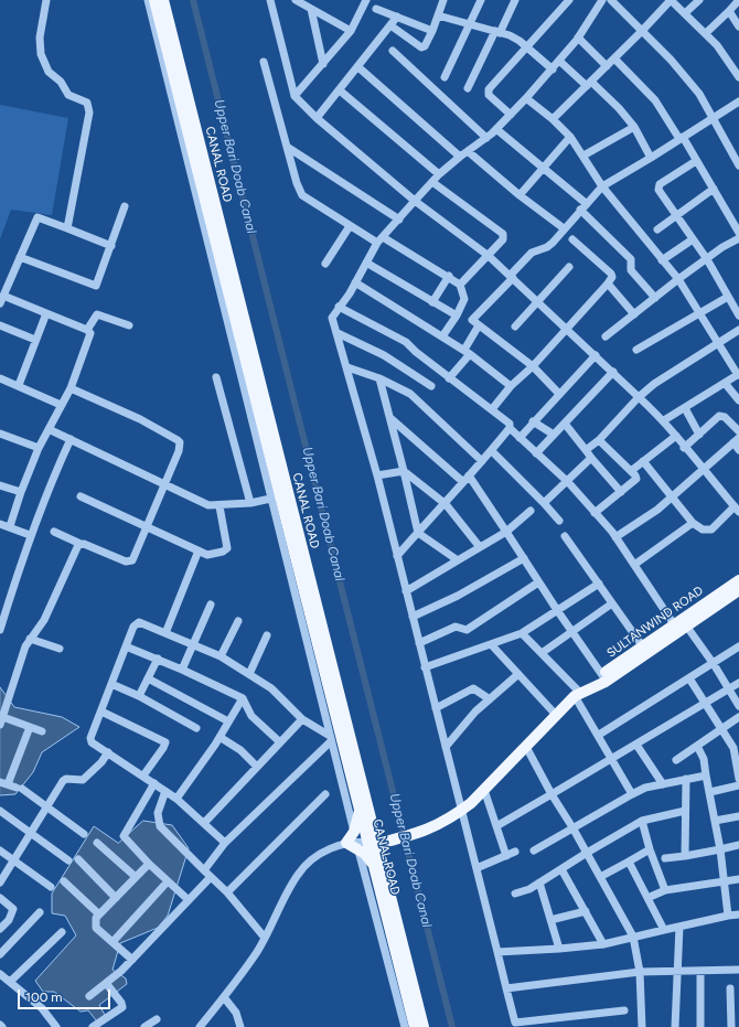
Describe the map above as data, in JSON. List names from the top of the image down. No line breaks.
{"streets":{"main road":["CANAL ROAD","SULTANWIND ROAD"]},"crossings":[["CANAL ROAD","SULTANWIND ROAD"]],"water":["Upper Bari Doab Canal"],"scale_bar":"100 m"}
